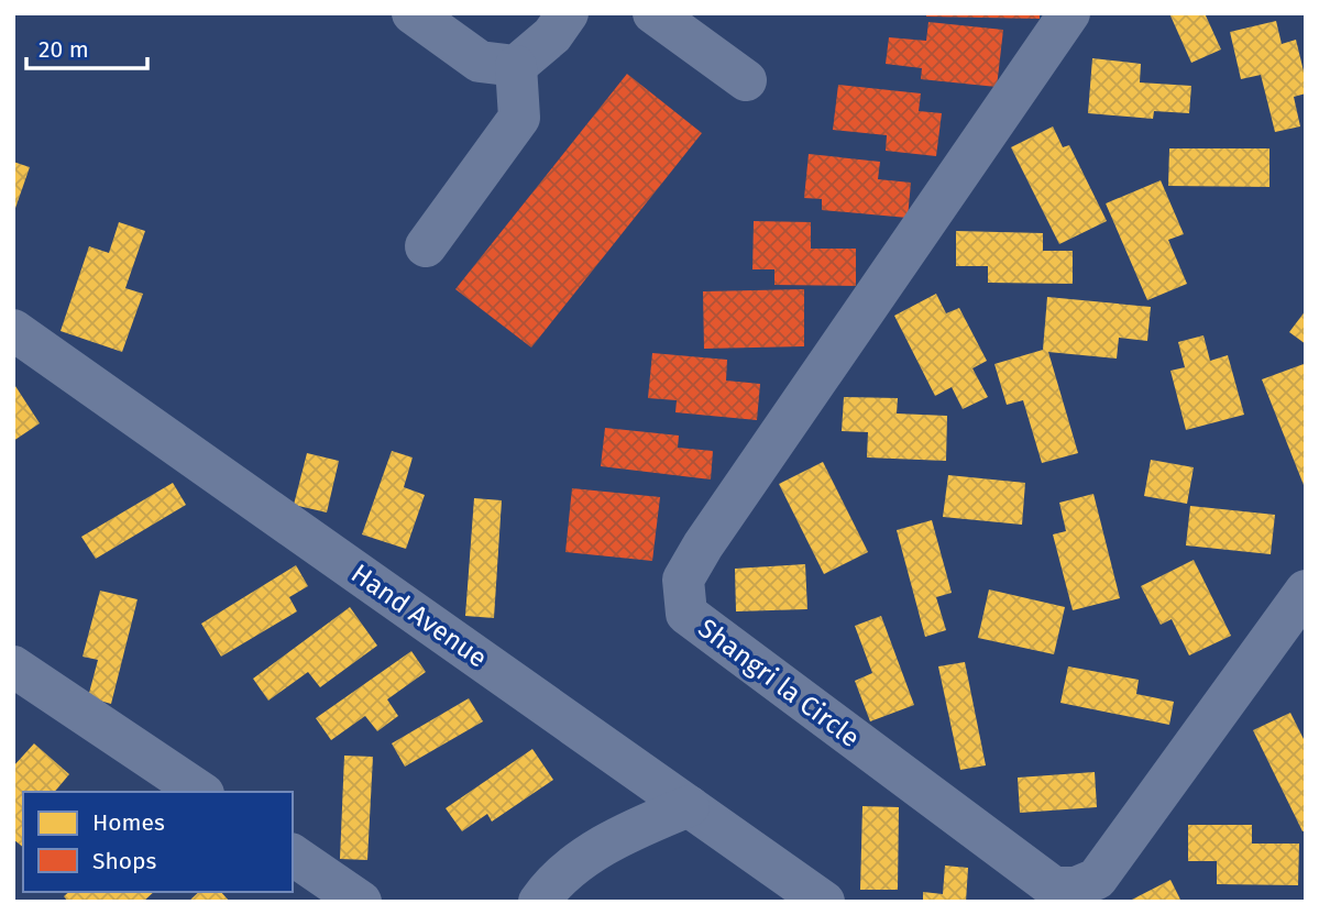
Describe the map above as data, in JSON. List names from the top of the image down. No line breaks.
{"streets":{"lane":["Hand Avenue","Shangri la Circle"]},"legend":["Homes","Shops"],"scale_bar":"20 m"}
